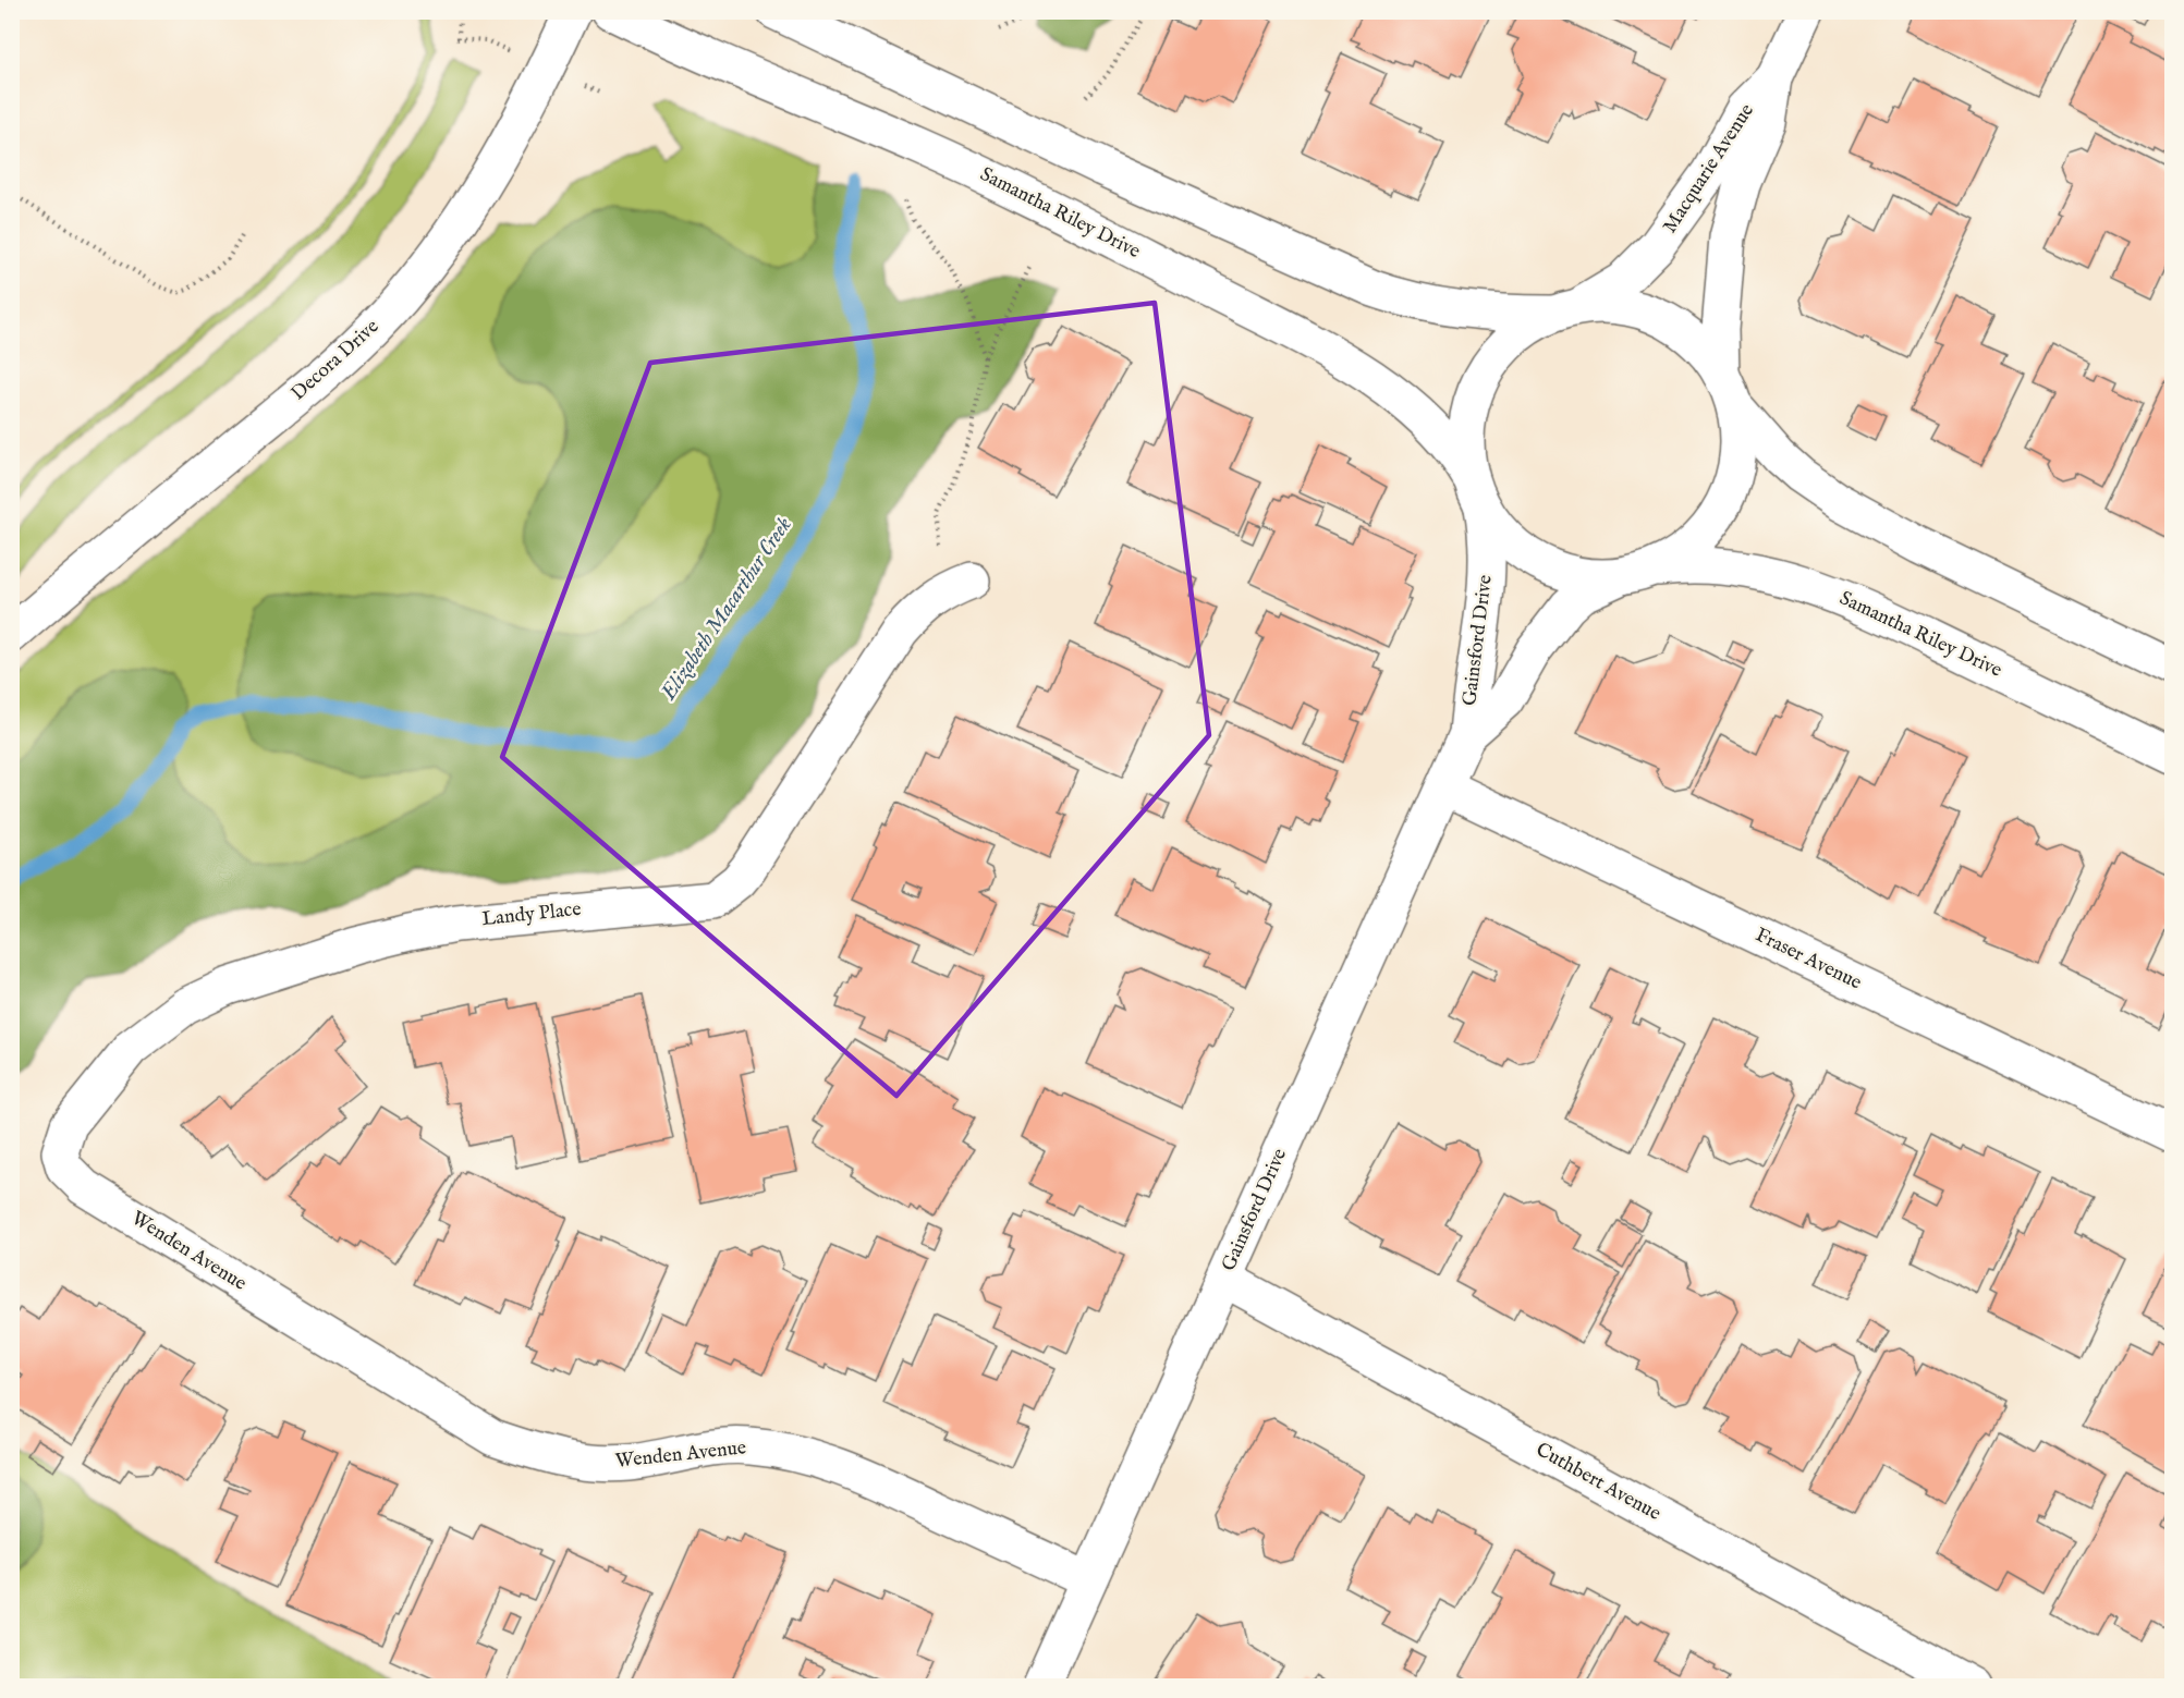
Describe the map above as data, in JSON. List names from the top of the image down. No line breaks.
{"streets":{"street":["Macquarie Avenue","Samantha Riley Drive","Decora Drive","Gainsford Drive","Landy Place","Fraser Avenue","Wenden Avenue","Cuthbert Avenue"]},"crossings":[["Macquarie Avenue","Samantha Riley Drive"],["Macquarie Avenue","Gainsford Drive"],["Samantha Riley Drive","Gainsford Drive"],["Gainsford Drive","Fraser Avenue"],["Gainsford Drive","Wenden Avenue"],["Gainsford Drive","Cuthbert Avenue"],["Landy Place","Wenden Avenue"]],"water":["Elizabeth Macarthur Creek"]}
